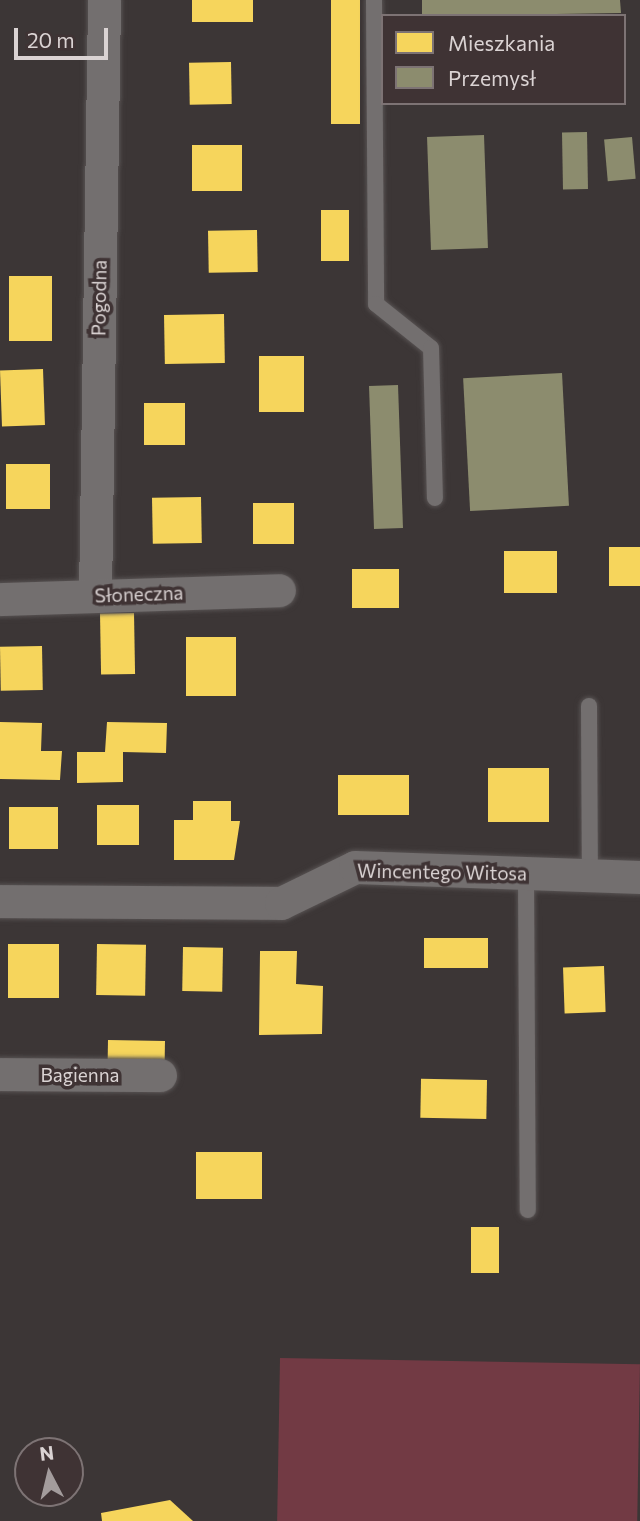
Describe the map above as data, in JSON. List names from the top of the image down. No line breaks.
{"streets":{"street":["Pogodna","Słoneczna","Wincentego Witosa","Bagienna"]},"crossings":[["Pogodna","Słoneczna"]],"legend":["Mieszkania","Przemysł"],"scale_bar":"20 m","north":"top"}
